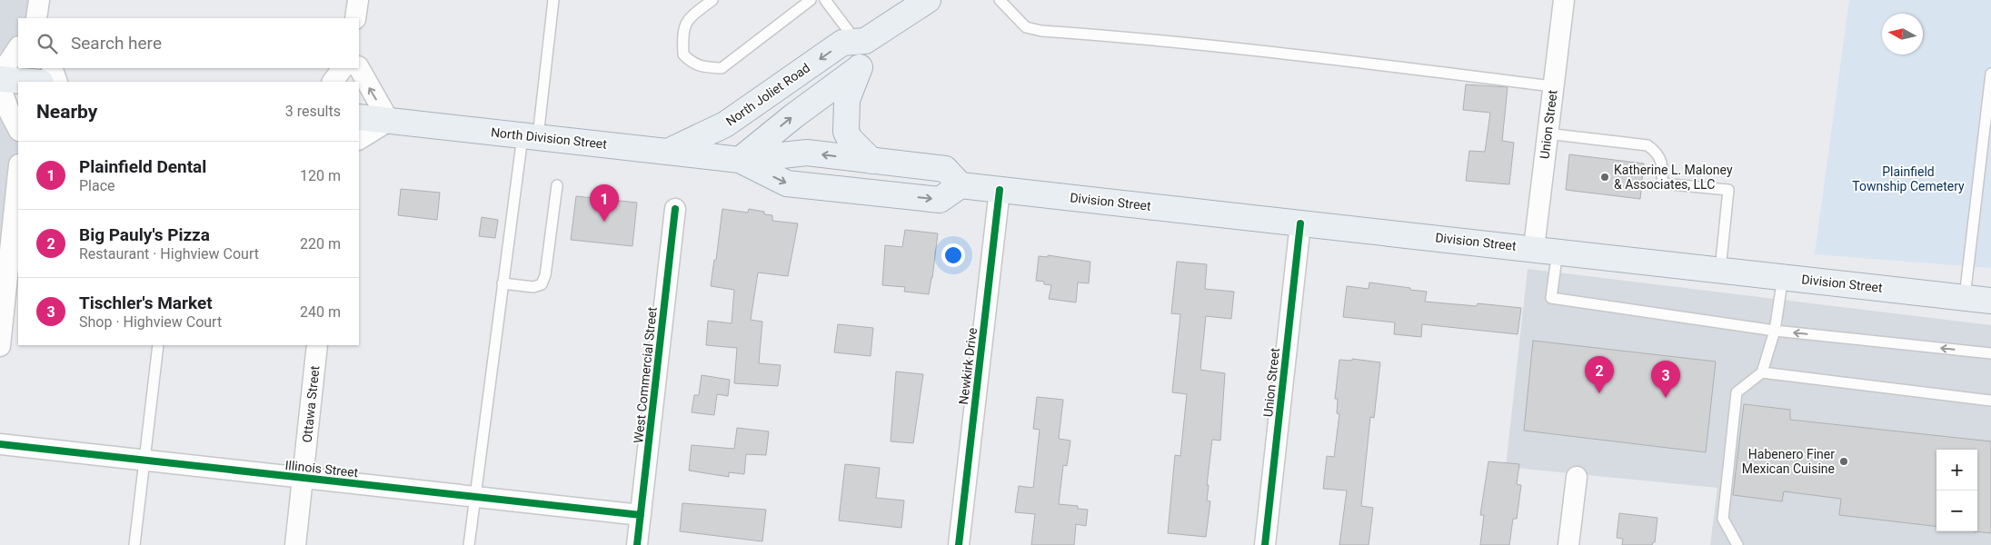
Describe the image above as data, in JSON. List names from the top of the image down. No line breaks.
{"streets":{"main road":["North Joliet Road","North Division Street","Division Street"],"street":["Union Street","Newkirk Drive","West Commercial Street","Ottawa Street","Illinois Street"]},"crossings":[["North Joliet Road","North Division Street"],["Union Street","Division Street"],["Division Street","Newkirk Drive"],["West Commercial Street","Illinois Street"],["Ottawa Street","Illinois Street"]],"parks":["Plainfield Township Cemetery"],"places":["Katherine L. Maloney & Associates, LLC","Habenero Finer Mexican Cuisine"],"north":"left","page":{"search":"Search here","heading":["Nearby","3 results"],"list":[{"mark":"1","name":"Plainfield Dental","note":"Place","value":"120 m"},{"mark":"2","name":"Big Pauly's Pizza","note":"Restaurant · Highview Court","value":"220 m"},{"mark":"3","name":"Tischler's Market","note":"Shop · Highview Court","value":"240 m"}],"pins":["1","2","3"],"map_buttons":["+","−"]}}
